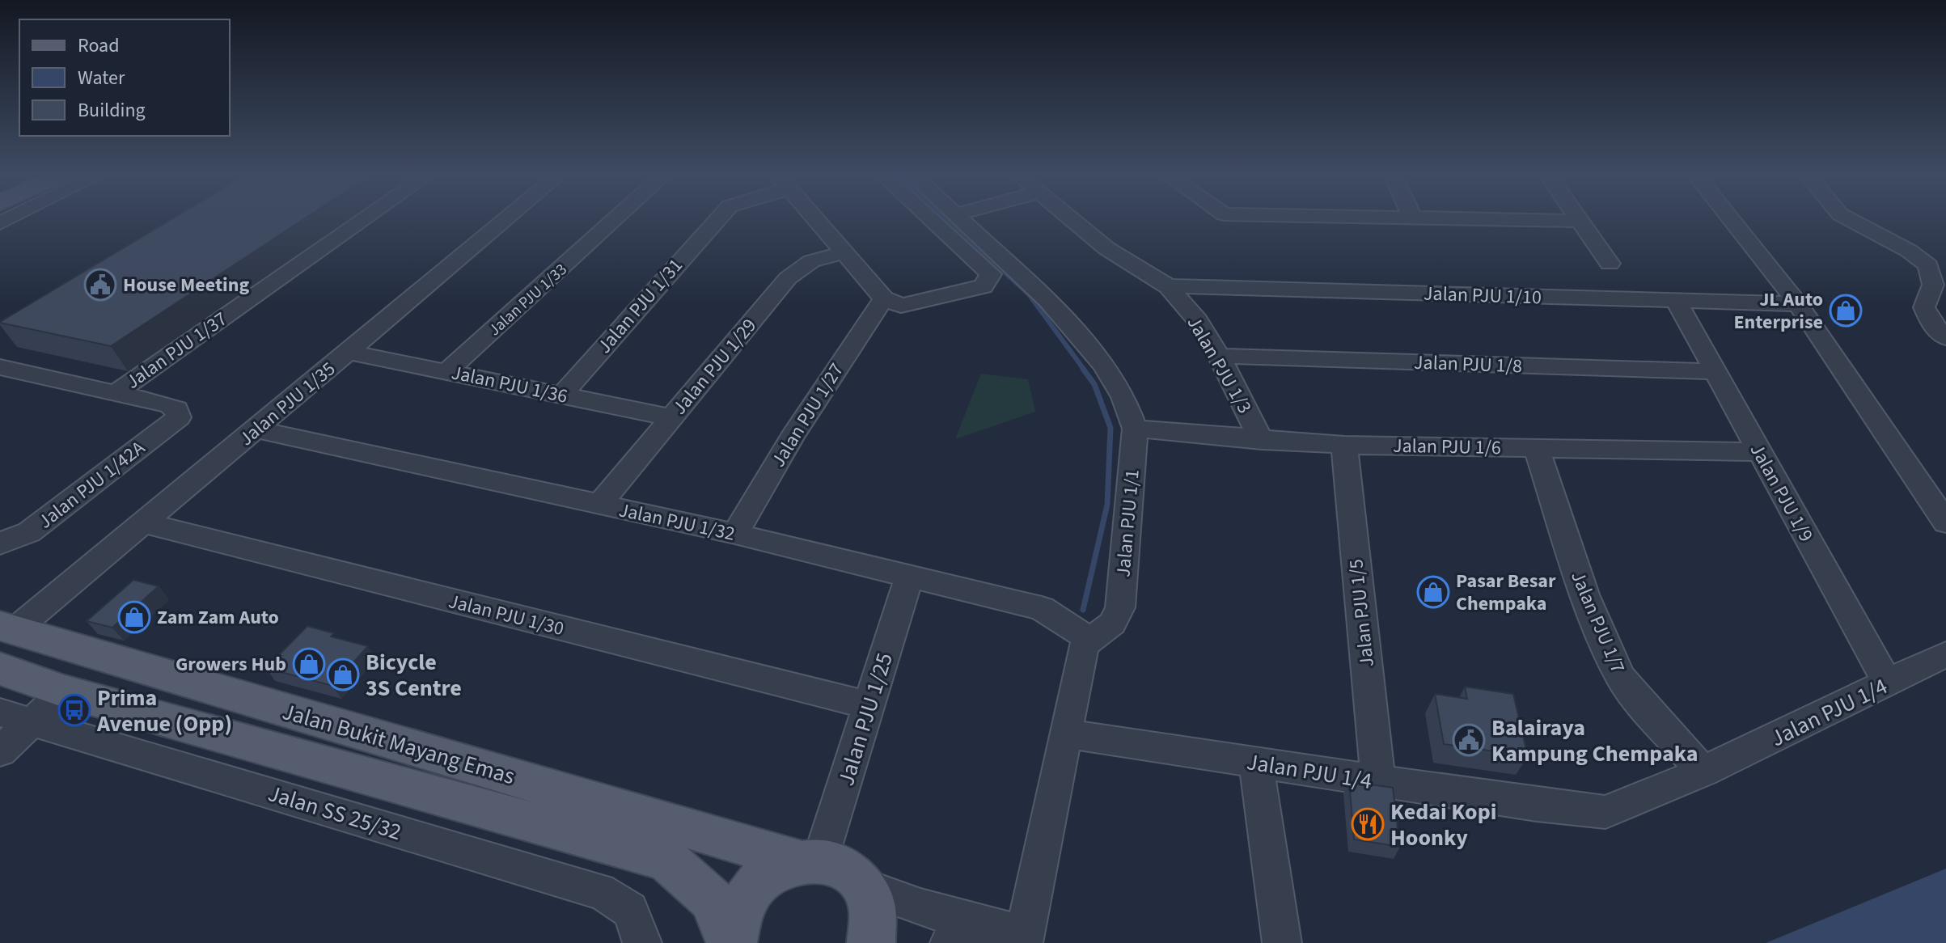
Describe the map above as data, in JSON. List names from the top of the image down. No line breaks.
{"streets":{"main road":["Jalan Bukit Mayang Emas"],"street":["Jalan PJU 1/10","Jalan PJU 1/33","Jalan PJU 1/31","Jalan PJU 1/37","Jalan PJU 1/8","Jalan PJU 1/3","Jalan PJU 1/29","Jalan PJU 1/36","Jalan PJU 1/35","Jalan PJU 1/27","Jalan PJU 1/6","Jalan PJU 1/42A","Jalan PJU 1/9","Jalan PJU 1/32","Jalan PJU 1/1","Jalan PJU 1/5","Jalan PJU 1/30","Jalan PJU 1/7","Jalan PJU 1/4","Jalan PJU 1/25","Jalan SS 25/32"]},"crossings":[["Jalan PJU 1/10","Jalan PJU 1/3"],["Jalan PJU 1/10","Jalan PJU 1/9"],["Jalan PJU 1/33","Jalan PJU 1/36"],["Jalan PJU 1/31","Jalan PJU 1/36"],["Jalan PJU 1/37","Jalan PJU 1/42A"],["Jalan PJU 1/8","Jalan PJU 1/3"],["Jalan PJU 1/8","Jalan PJU 1/9"],["Jalan PJU 1/3","Jalan PJU 1/6"],["Jalan PJU 1/29","Jalan PJU 1/36"],["Jalan PJU 1/29","Jalan PJU 1/32"],["Jalan PJU 1/36","Jalan PJU 1/35"],["Jalan PJU 1/35","Jalan PJU 1/32"],["Jalan PJU 1/35","Jalan PJU 1/30"],["Jalan PJU 1/35","Jalan Bukit Mayang Emas"],["Jalan PJU 1/27","Jalan PJU 1/32"],["Jalan PJU 1/6","Jalan PJU 1/9"],["Jalan PJU 1/6","Jalan PJU 1/1"],["Jalan PJU 1/6","Jalan PJU 1/5"],["Jalan PJU 1/6","Jalan PJU 1/7"],["Jalan PJU 1/9","Jalan PJU 1/4"],["Jalan PJU 1/32","Jalan PJU 1/1"],["Jalan PJU 1/32","Jalan PJU 1/25"],["Jalan PJU 1/5","Jalan PJU 1/4"],["Jalan PJU 1/30","Jalan PJU 1/25"],["Jalan PJU 1/7","Jalan PJU 1/4"],["Jalan PJU 1/25","Jalan Bukit Mayang Emas"]],"places":{"public building":["House Meeting","Balairaya Kampung Chempaka"],"shop":["JL Auto Enterprise","Pasar Besar Chempaka","Zam Zam Auto","Growers Hub","Bicycle 3S Centre"],"bus stop":["Prima Avenue (Opp)"],"restaurant":["Kedai Kopi Hoonky"]},"legend":["Road","Water","Building"]}
